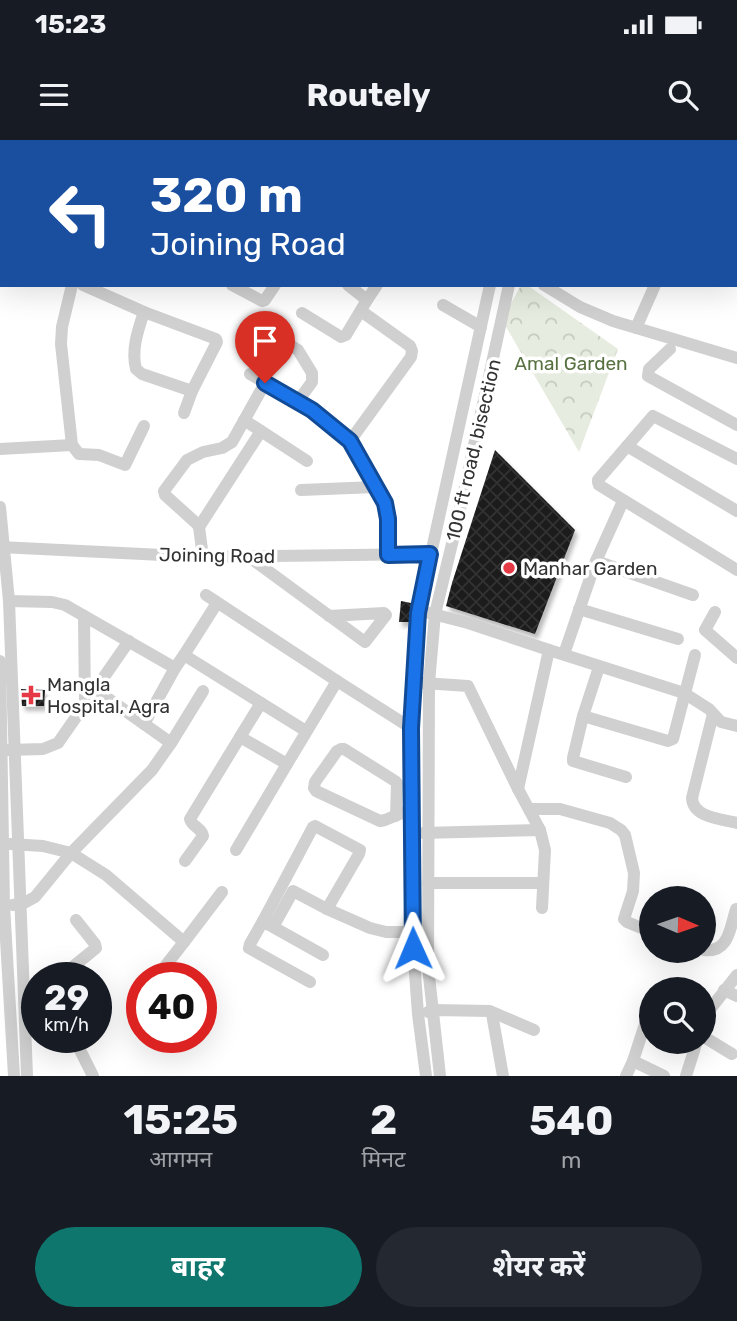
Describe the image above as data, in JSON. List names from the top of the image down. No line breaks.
{"streets":{"street":["100 ft road, bisection","Joining Road"]},"crossings":[["100 ft road, bisection","Joining Road"]],"parks":["Amal Garden"],"places":{"other":["Manhar Garden"],"health":["Mangla Hospital, Agra"]},"north":"right","page":{"status":"15:23","header":"Routely","turn":["320 m","Joining Road"],"speed":"29 km/h","limit":"40","eta":["15:25","आगमन","2","मिनट","540","m"],"buttons":["बाहर","शेयर करें"]}}
